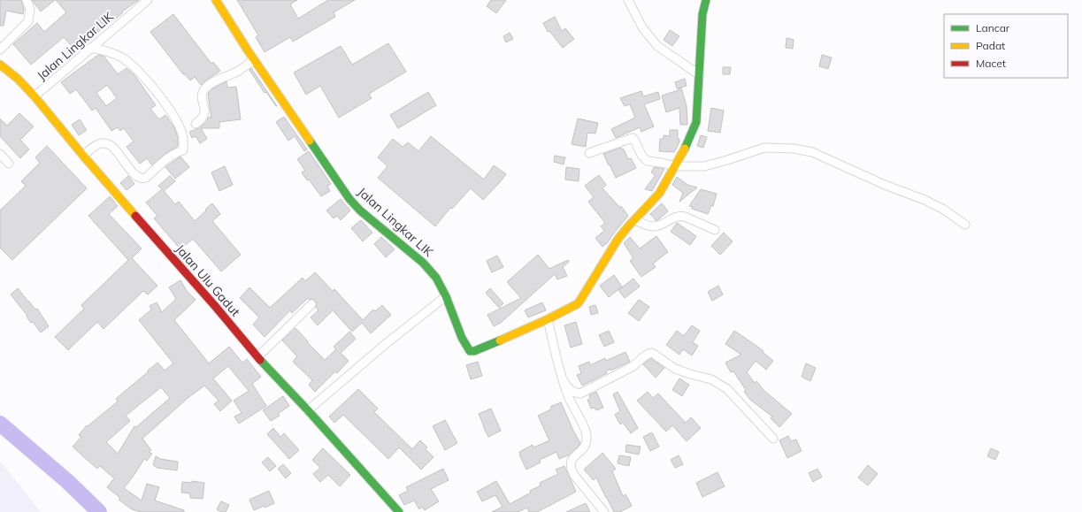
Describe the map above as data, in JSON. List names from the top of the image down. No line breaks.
{"streets":{"street":["Jalan Lingkar LIK","Jalan Ulu Gadut"]},"crossings":[["Jalan Lingkar LIK","Jalan Ulu Gadut"]],"legend":["Lancar","Padat","Macet"]}
